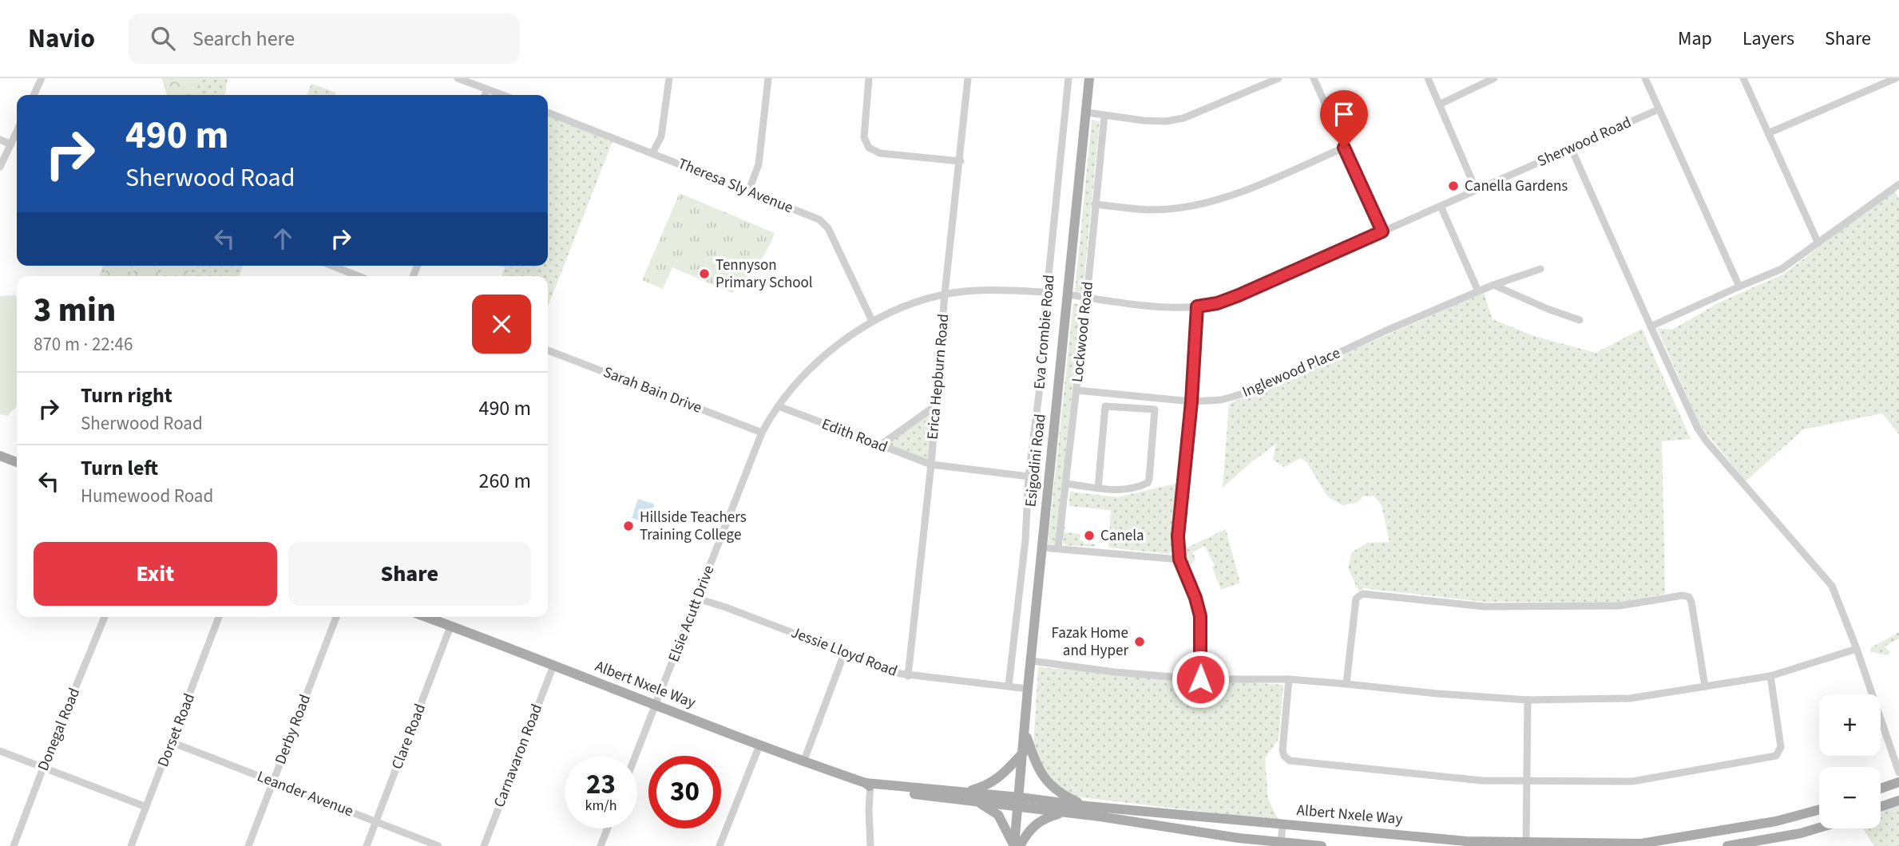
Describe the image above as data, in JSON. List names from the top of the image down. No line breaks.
{"streets":{"main road":["Esigodini Road","Albert Nxele Way"],"street":["Sherwood Road","Theresa Sly Avenue","Eva Crombie Road","Lockwood Road","Inglewood Place","Erica Hepburn Road","Sarah Bain Drive","Edith Road","Elsie Acutt Drive","Jessie Lloyd Road","Donegal Road","Derby Road","Dorset Road","Clare Road","Carnavaron Road","Leander Avenue"]},"crossings":[["Sherwood Road","Lockwood Road"],["Sherwood Road","Esigodini Road"],["Theresa Sly Avenue","Elsie Acutt Drive"],["Eva Crombie Road","Edith Road"],["Eva Crombie Road","Elsie Acutt Drive"],["Eva Crombie Road","Jessie Lloyd Road"],["Lockwood Road","Inglewood Place"],["Erica Hepburn Road","Edith Road"],["Erica Hepburn Road","Elsie Acutt Drive"],["Erica Hepburn Road","Jessie Lloyd Road"],["Sarah Bain Drive","Elsie Acutt Drive"],["Edith Road","Elsie Acutt Drive"],["Esigodini Road","Jessie Lloyd Road"],["Esigodini Road","Albert Nxele Way"],["Elsie Acutt Drive","Jessie Lloyd Road"],["Elsie Acutt Drive","Albert Nxele Way"],["Albert Nxele Way","Clare Road"],["Albert Nxele Way","Carnavaron Road"],["Derby Road","Leander Avenue"],["Dorset Road","Leander Avenue"],["Clare Road","Leander Avenue"]],"places":["Canella Gardens","Tennyson Primary School","Hillside Teachers Training College","Canela","Fazak Home and Hyper"],"page":{"header":"Navio","search":"Search here","nav":["Map","Layers","Share"],"turn":["490 m","Sherwood Road"],"heading":["3 min","870 m · 22:46"],"list":[{"name":"Turn right","note":"Sherwood Road","value":"490 m"},{"name":"Turn left","note":"Humewood Road","value":"260 m"}],"buttons":["Exit","Share"],"map_buttons":["+","−"],"speed":"23 km/h","limit":"30"}}
